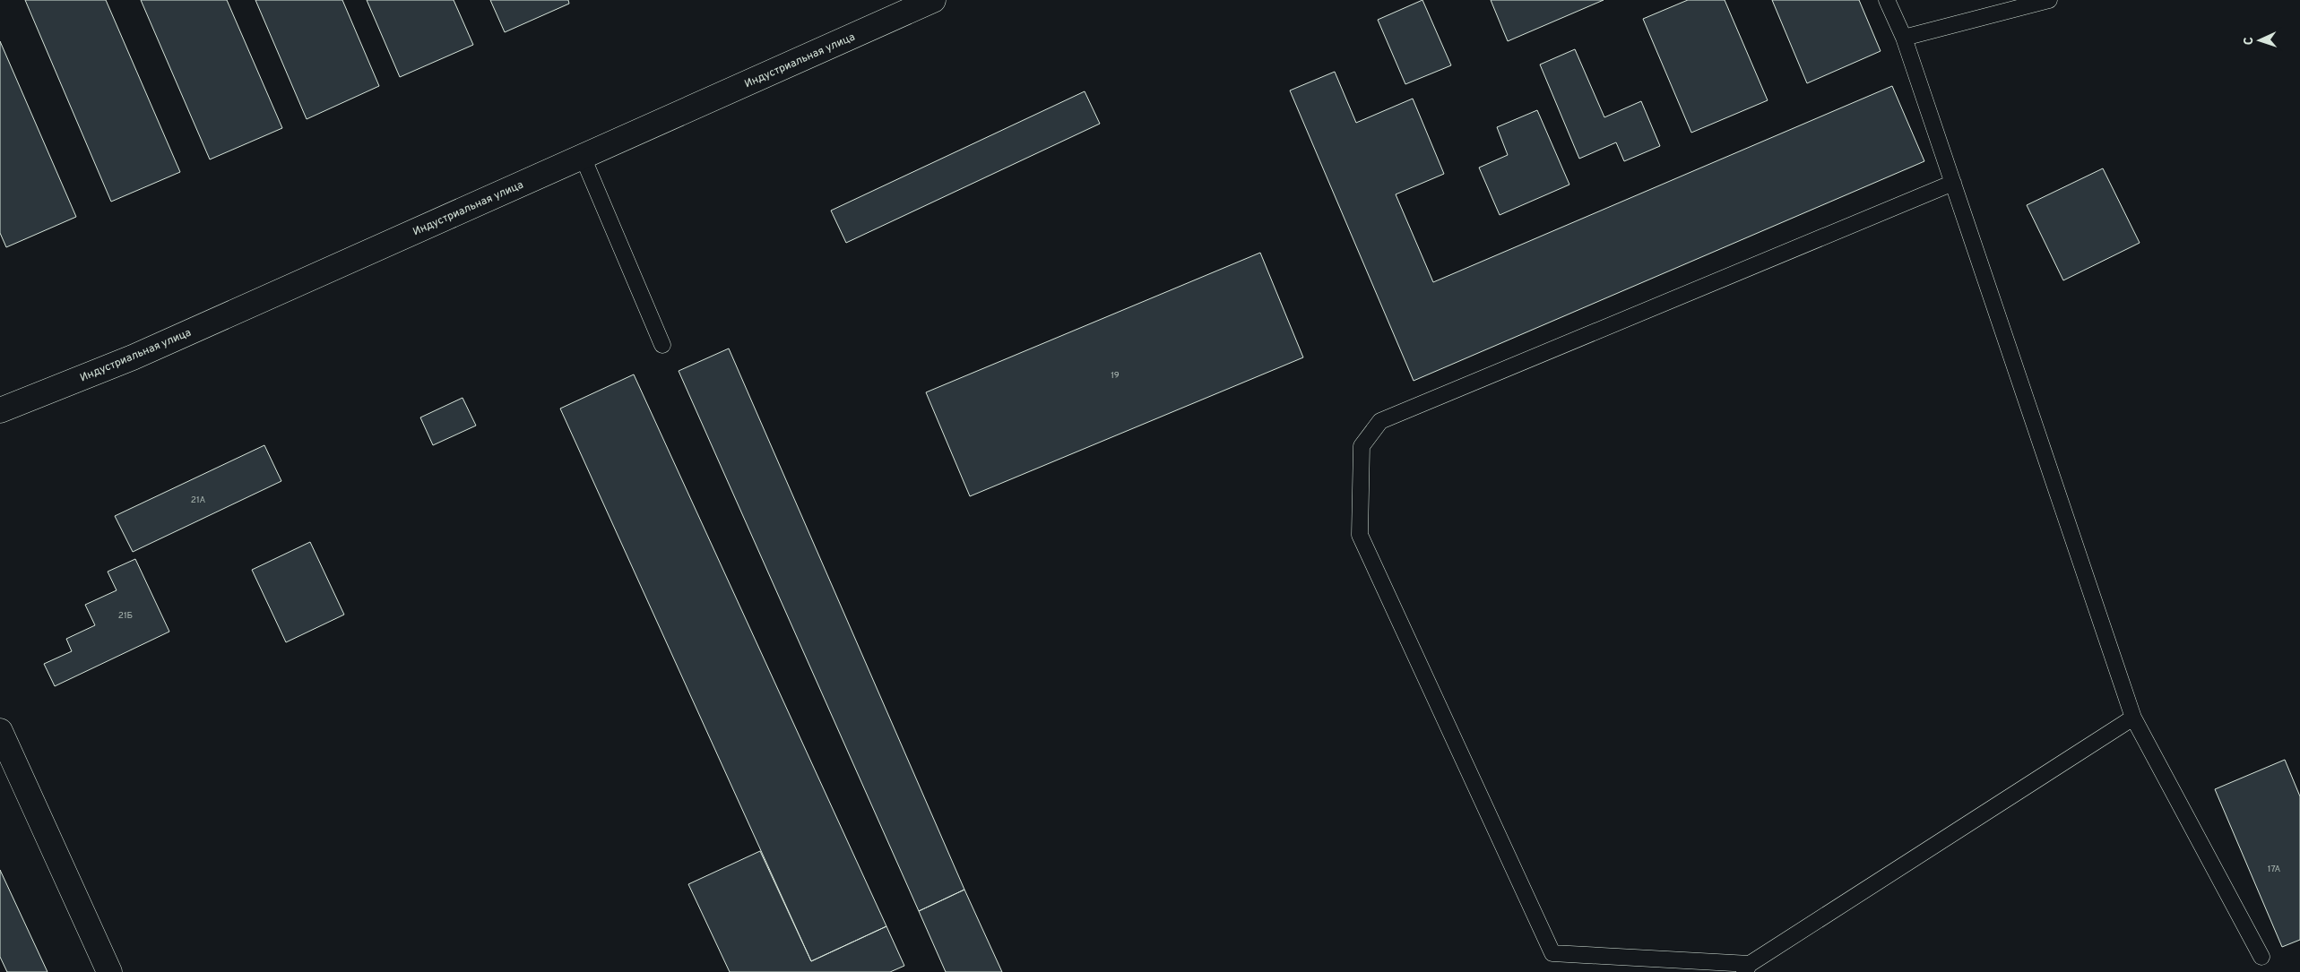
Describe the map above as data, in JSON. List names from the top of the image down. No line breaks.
{"streets":{"street":["Индустриальная улица"]},"house_numbers":["19","21А","21Б","17А"],"north":"left"}
